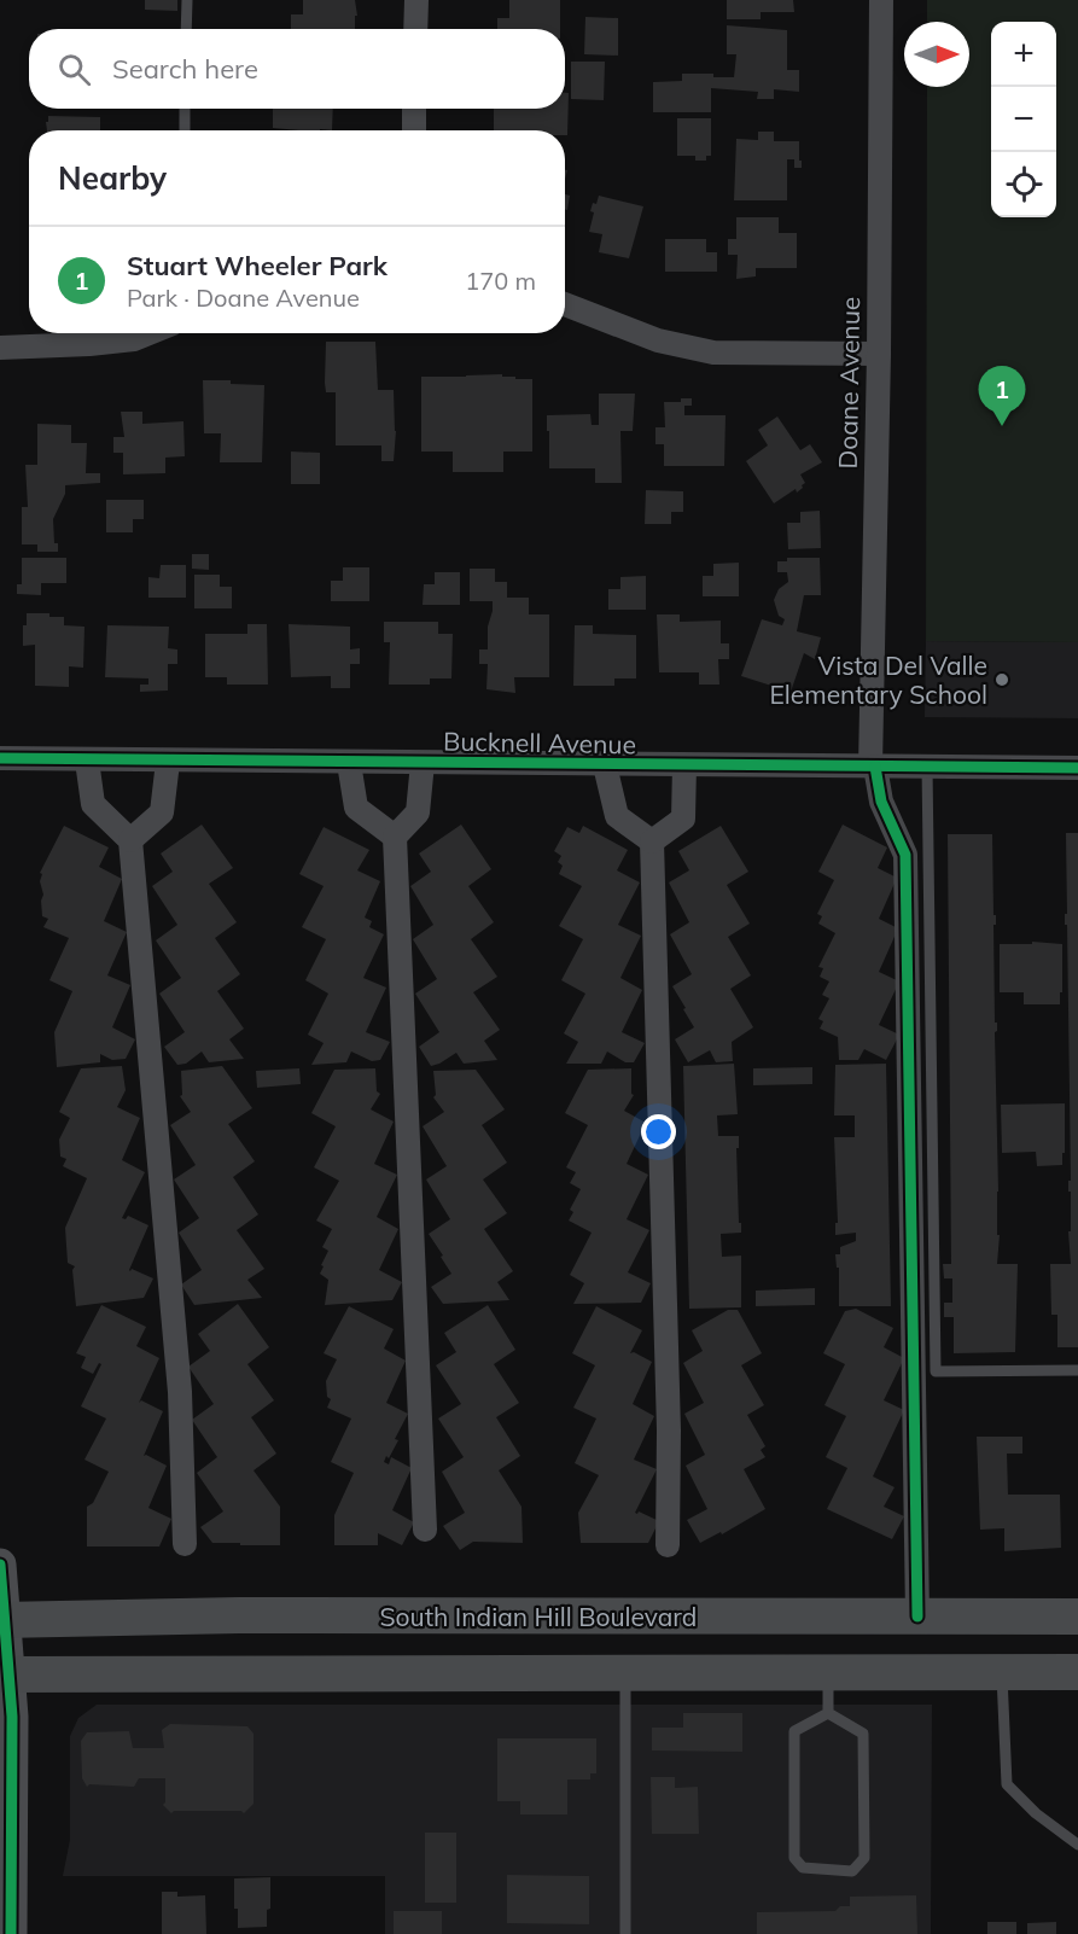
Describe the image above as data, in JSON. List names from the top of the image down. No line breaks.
{"streets":{"main road":["South Indian Hill Boulevard"],"street":["Doane Avenue","Bucknell Avenue"]},"crossings":[["Doane Avenue","Bucknell Avenue"],["Doane Avenue","South Indian Hill Boulevard"]],"places":["Vista Del Valle Elementary School"],"north":"right","page":{"map_buttons":["+","−"],"search":"Search here","heading":"Nearby","list":[{"mark":"1","name":"Stuart Wheeler Park","note":"Park · Doane Avenue","value":"170 m"}],"pins":"1"}}
